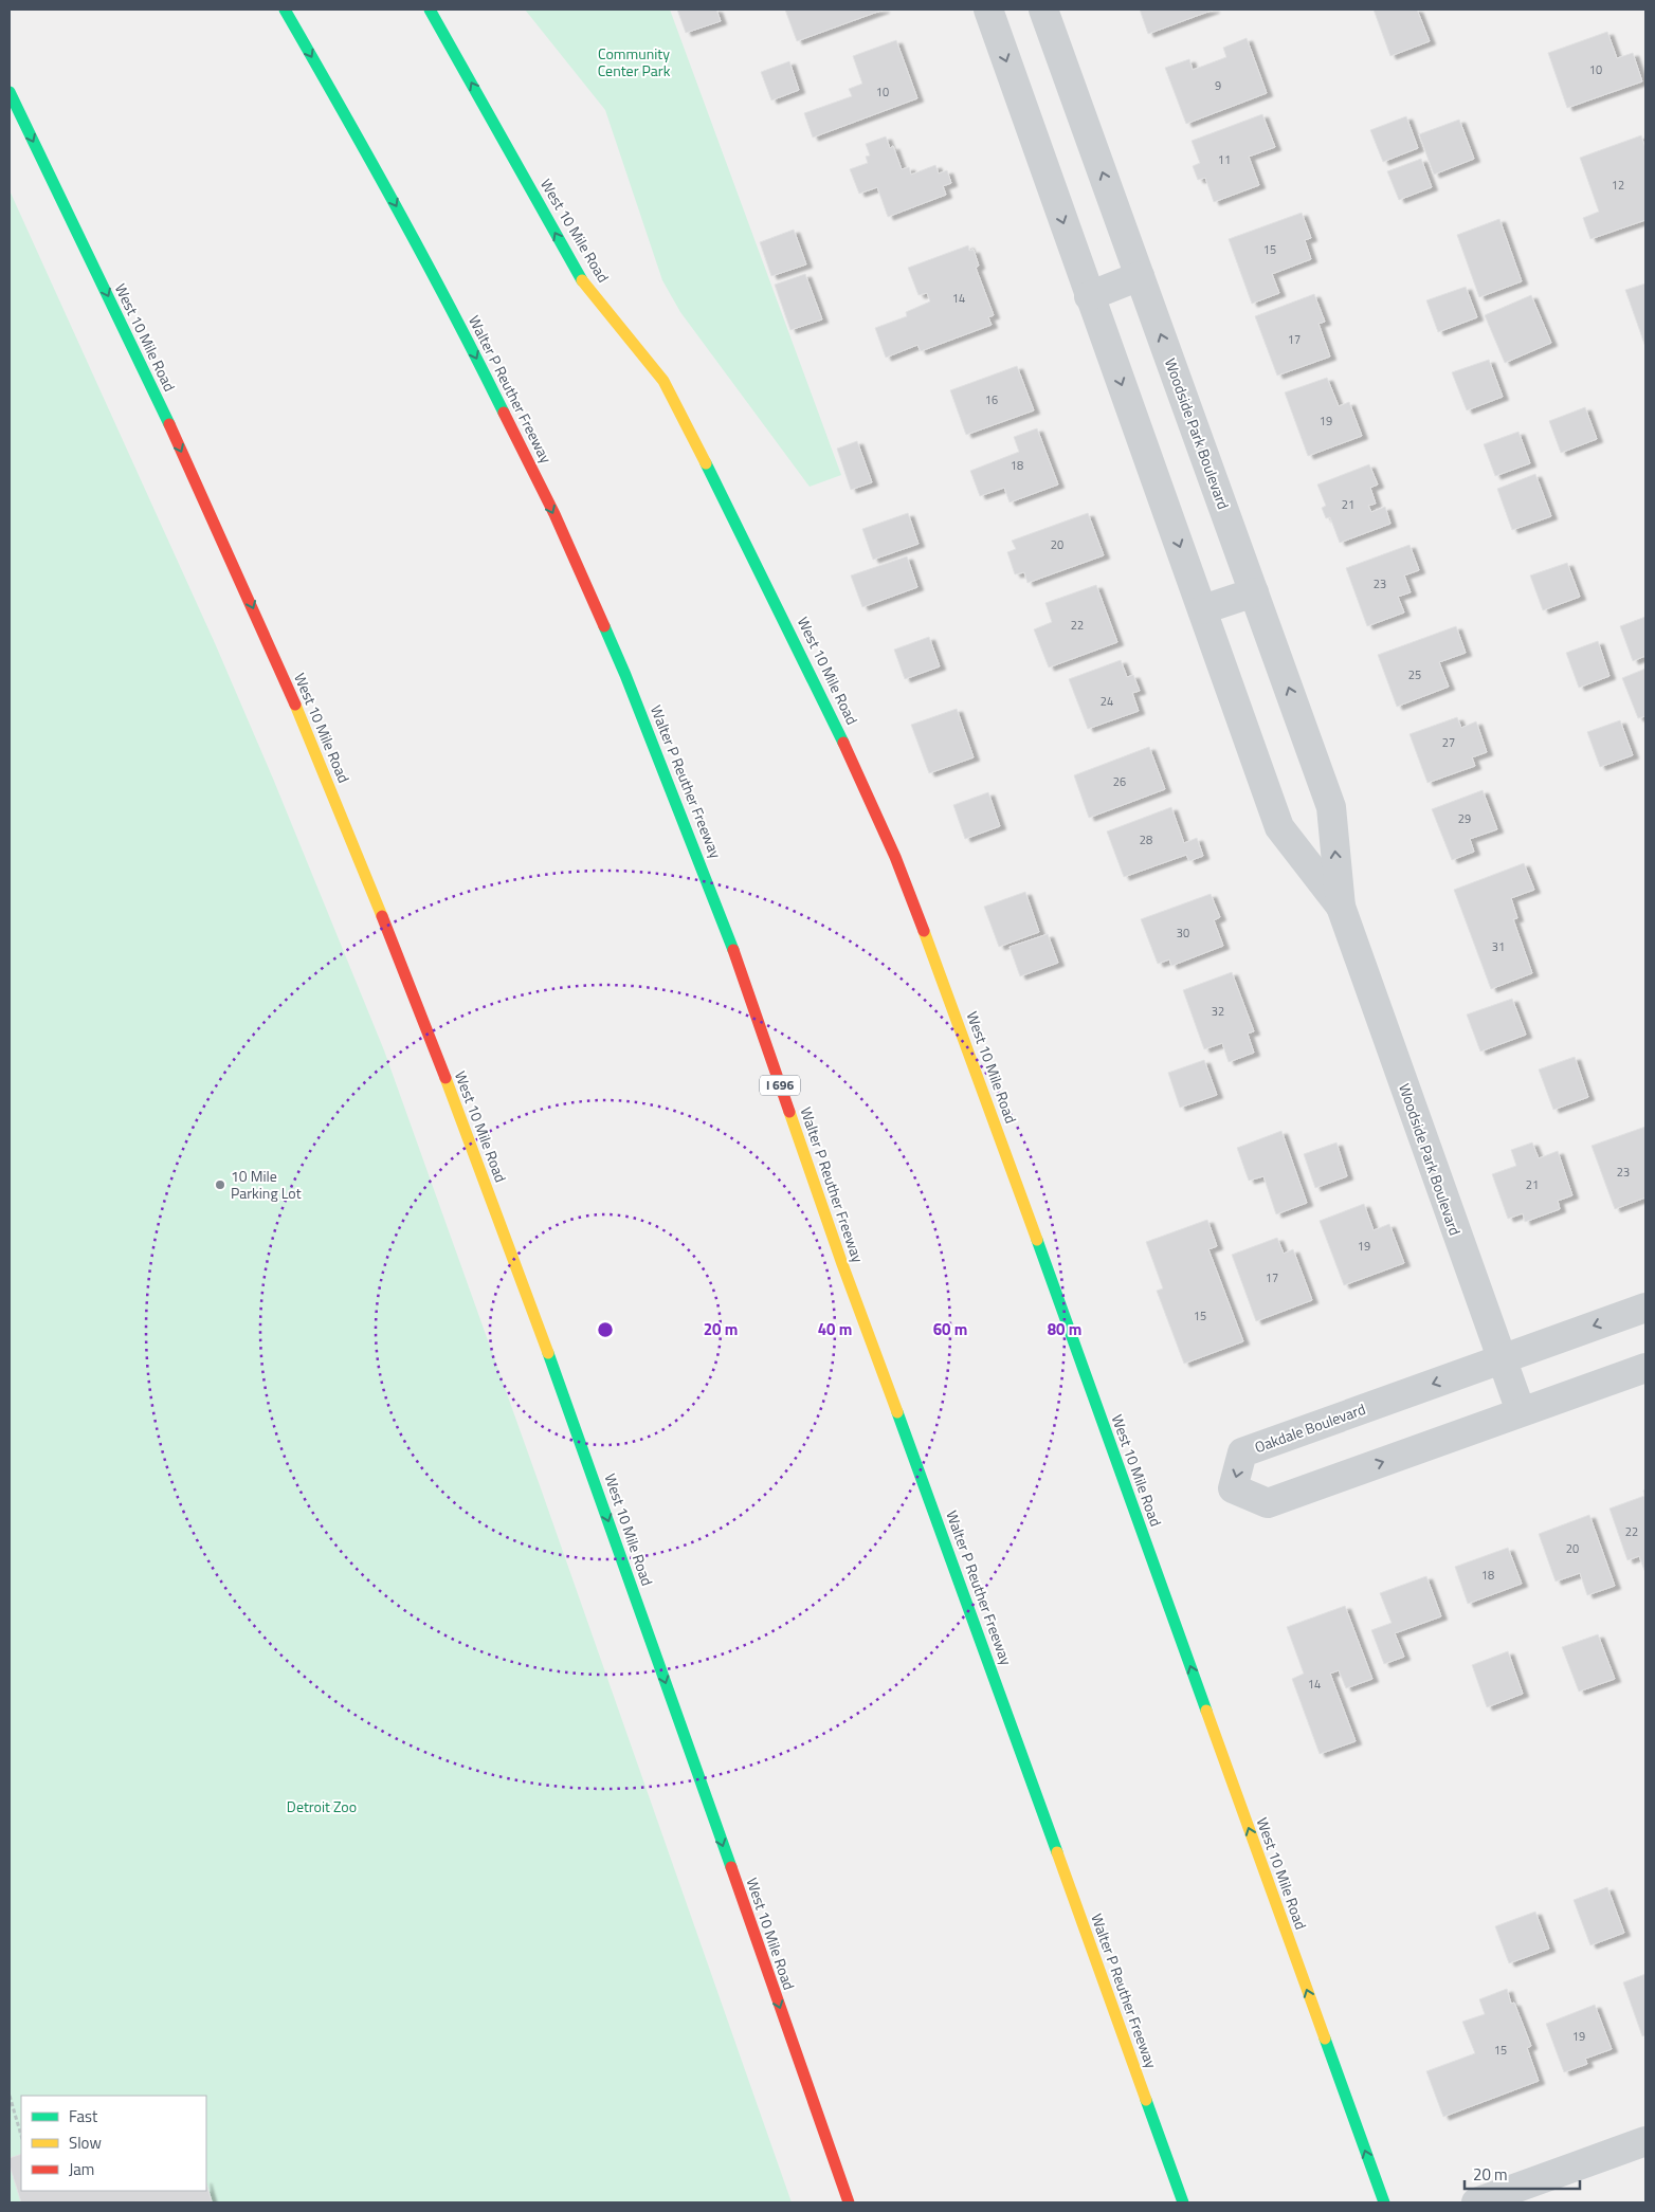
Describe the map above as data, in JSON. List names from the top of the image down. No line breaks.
{"streets":{"main road":["West 10 Mile Road","Walter P Reuther Freeway","I 696"],"street":["Woodside Park Boulevard","Oakdale Boulevard"]},"crossings":[["Woodside Park Boulevard","Oakdale Boulevard"]],"one_way":["Walter P Reuther Freeway"],"parks":["Community Center Park","Detroit Zoo"],"places":["10 Mile Parking Lot"],"house_numbers":["10","9","10","11","12","15","14","17","16","19","18","21","20","23","22","25","24","27","26","29","28","30","31","32","23","21","19","17","15","22","20","18","14","19","15"],"legend":["Fast","Slow","Jam"],"scale_bar":"20 m","rings":["20 m","40 m","60 m","80 m"]}
